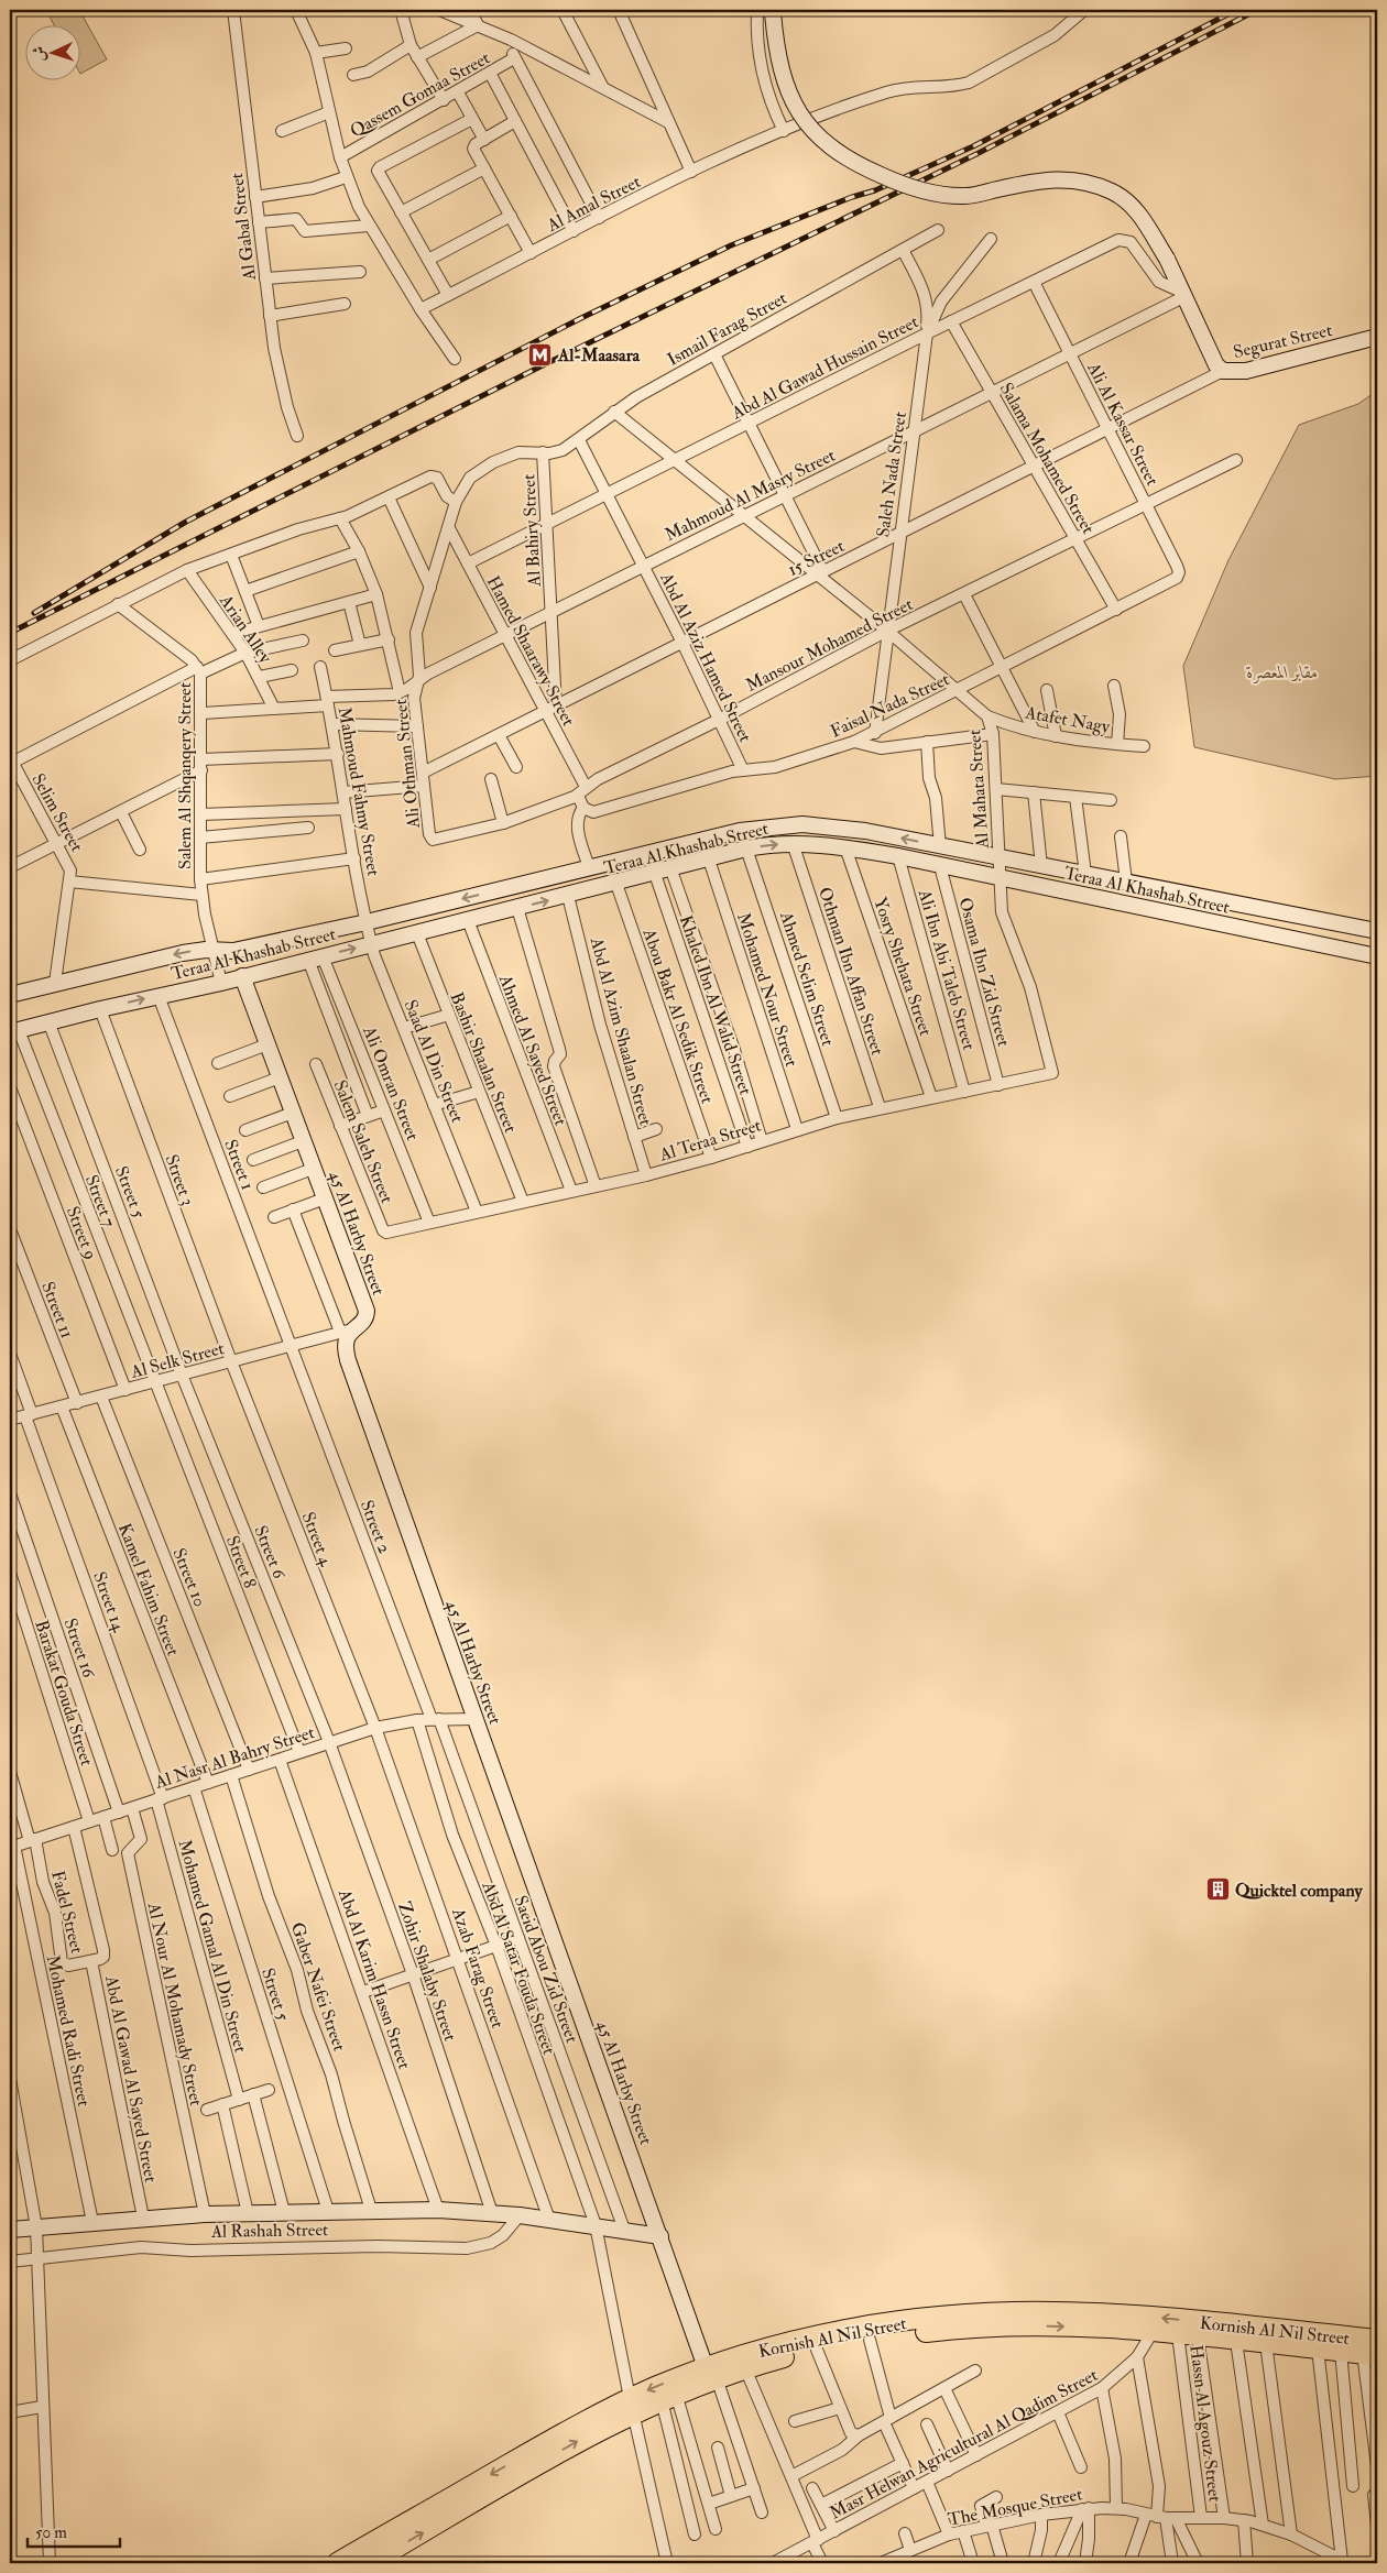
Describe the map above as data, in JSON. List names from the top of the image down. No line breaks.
{"streets":{"highway":["Kornish Al Nil Street"],"street":["Qassem Gomaa Street","Al Amal Street","Al Gabal Street","Ismail Farag Street","Segurat Street","Abd Al Gawad Hussain Street","Ali Al Kassar Street","Salama Mohamed Street","Saleh Nada Street","Mahmoud Al Masry Street","Al Bahiry Street","15 Street","Arian Alley","Mansour Mohamed Street","Hamed Shaarawy Street","Abd Al Aziz Hamed Street","Faisal Nada Street","Atafet Nagy","Ali Othman Street","Salem Al Shqanqery Street","Al Mahata Street","Mahmoud Fahmy Street","Selim Street","Teraa Al Khashab Street","Yosry Shehata Street","Ali Ibn Abi Taleb Street","Othman Ibn Affan Street","Osama Ibn Zid Street","Ahmed Selim Street","Mohamed Nour Street","Khaled Ibn Al Walid Street","Abou Bakr Al Sedik Street","Abd Al Azim Shaalan Street","Ahmed Al Sayed Street","Saad Al Din Street","Bashir Shaalan Street","Ali Omran Street","Al Teraa Street","Salem Saleh Street","Street 1","Street 3","Street 5","Street 7","Street 9","45 Al Harby Street","Street 11","Al Selk Street","Street 2","Street 4","Street 6","Street 8","Street 10","Kamel Fahim Street","Street 14","Street 16","Barakat Gouda Street","Al Nasr Al Bahry Street","Fadel Street","Mohamed Gamal Al Din Street","Azab Farag Street","Abd Al Satar Fouda Street","Saeid Abou Zid Street","Zohir Shalaby Street","Abd Al Karim Hassn Street","Gaber Nafei Street","Al Nour Al Mohamady Street","Mohamed Radi Street","Abd Al Gawad Al Sayed Street","Al Rashah Street","Hassn Al Agouz Street","Masr Helwan Agricultural Al Qadim Street","The Mosque Street"]},"crossings":[["Ismail Farag Street","Al Bahiry Street"],["Ismail Farag Street","Abd Al Aziz Hamed Street"],["Ismail Farag Street","Ali Othman Street"],["Ismail Farag Street","Al Mahata Street"],["Segurat Street","Abd Al Gawad Hussain Street"],["Segurat Street","Mahmoud Al Masry Street"],["Segurat Street","15 Street"],["Abd Al Gawad Hussain Street","Ali Al Kassar Street"],["Abd Al Gawad Hussain Street","Salama Mohamed Street"],["Abd Al Gawad Hussain Street","Saleh Nada Street"],["Abd Al Gawad Hussain Street","Mahmoud Al Masry Street"],["Abd Al Gawad Hussain Street","Al Bahiry Street"],["Abd Al Gawad Hussain Street","Hamed Shaarawy Street"],["Abd Al Gawad Hussain Street","Abd Al Aziz Hamed Street"],["Abd Al Gawad Hussain Street","Al Mahata Street"],["Ali Al Kassar Street","Mahmoud Al Masry Street"],["Ali Al Kassar Street","15 Street"],["Ali Al Kassar Street","Mansour Mohamed Street"],["Ali Al Kassar Street","Faisal Nada Street"],["Salama Mohamed Street","Mahmoud Al Masry Street"],["Salama Mohamed Street","15 Street"],["Salama Mohamed Street","Mansour Mohamed Street"],["Salama Mohamed Street","Faisal Nada Street"],["Saleh Nada Street","Mahmoud Al Masry Street"],["Saleh Nada Street","15 Street"],["Saleh Nada Street","Mansour Mohamed Street"],["Saleh Nada Street","Faisal Nada Street"],["Saleh Nada Street","Al Mahata Street"],["Mahmoud Al Masry Street","Al Bahiry Street"],["Mahmoud Al Masry Street","Hamed Shaarawy Street"],["Mahmoud Al Masry Street","Abd Al Aziz Hamed Street"],["Mahmoud Al Masry Street","Ali Othman Street"],["Mahmoud Al Masry Street","Al Mahata Street"],["Al Bahiry Street","15 Street"],["Al Bahiry Street","Hamed Shaarawy Street"],["15 Street","Hamed Shaarawy Street"],["15 Street","Abd Al Aziz Hamed Street"],["15 Street","Ali Othman Street"],["15 Street","Al Mahata Street"],["Mansour Mohamed Street","Hamed Shaarawy Street"],["Mansour Mohamed Street","Abd Al Aziz Hamed Street"],["Mansour Mohamed Street","Ali Othman Street"],["Mansour Mohamed Street","Al Mahata Street"],["Hamed Shaarawy Street","Ali Othman Street"],["Abd Al Aziz Hamed Street","Faisal Nada Street"],["Faisal Nada Street","Al Mahata Street"],["Atafet Nagy","Al Mahata Street"],["Salem Al Shqanqery Street","Teraa Al Khashab Street"],["Al Mahata Street","Teraa Al Khashab Street"],["Al Mahata Street","Al Teraa Street"],["Mahmoud Fahmy Street","Teraa Al Khashab Street"],["Mahmoud Fahmy Street","Saad Al Din Street"],["Selim Street","Teraa Al Khashab Street"],["Teraa Al Khashab Street","Yosry Shehata Street"],["Teraa Al Khashab Street","Ali Ibn Abi Taleb Street"],["Teraa Al Khashab Street","Othman Ibn Affan Street"],["Teraa Al Khashab Street","Osama Ibn Zid Street"],["Teraa Al Khashab Street","Ahmed Selim Street"],["Teraa Al Khashab Street","Mohamed Nour Street"],["Teraa Al Khashab Street","Khaled Ibn Al Walid Street"],["Teraa Al Khashab Street","Abou Bakr Al Sedik Street"],["Teraa Al Khashab Street","Abd Al Azim Shaalan Street"],["Teraa Al Khashab Street","Ahmed Al Sayed Street"],["Teraa Al Khashab Street","Saad Al Din Street"],["Teraa Al Khashab Street","Bashir Shaalan Street"],["Teraa Al Khashab Street","Ali Omran Street"],["Teraa Al Khashab Street","Salem Saleh Street"],["Teraa Al Khashab Street","Street 1"],["Teraa Al Khashab Street","Street 3"],["Teraa Al Khashab Street","Street 5"],["Teraa Al Khashab Street","Street 7"],["Teraa Al Khashab Street","45 Al Harby Street"],["Yosry Shehata Street","Al Teraa Street"],["Ali Ibn Abi Taleb Street","Al Teraa Street"],["Othman Ibn Affan Street","Al Teraa Street"],["Osama Ibn Zid Street","Al Teraa Street"],["Ahmed Selim Street","Al Teraa Street"],["Mohamed Nour Street","Al Teraa Street"],["Khaled Ibn Al Walid Street","Al Teraa Street"],["Abou Bakr Al Sedik Street","Al Teraa Street"],["Abd Al Azim Shaalan Street","Al Teraa Street"],["Ahmed Al Sayed Street","Al Teraa Street"],["Saad Al Din Street","Al Teraa Street"],["Bashir Shaalan Street","Al Teraa Street"],["Ali Omran Street","Al Teraa Street"],["Ali Omran Street","Salem Saleh Street"],["Al Teraa Street","Salem Saleh Street"],["Street 1","Al Selk Street"],["Street 1","Street 2"],["Street 3","Al Selk Street"],["Street 3","Street 4"],["Street 5","Al Selk Street"],["Street 5","Street 6"],["Street 5","Al Nasr Al Bahry Street"],["Street 5","Al Rashah Street"],["Street 7","Al Selk Street"],["Street 7","Street 8"],["Street 9","Al Selk Street"],["45 Al Harby Street","Al Selk Street"],["45 Al Harby Street","Al Nasr Al Bahry Street"],["45 Al Harby Street","Al Rashah Street"],["45 Al Harby Street","Kornish Al Nil Street"],["Street 11","Al Selk Street"],["Al Selk Street","Street 2"],["Al Selk Street","Street 4"],["Al Selk Street","Street 6"],["Al Selk Street","Street 8"],["Al Selk Street","Street 10"],["Al Selk Street","Kamel Fahim Street"],["Al Selk Street","Street 14"],["Street 2","Al Nasr Al Bahry Street"],["Street 2","Saeid Abou Zid Street"],["Street 4","Al Nasr Al Bahry Street"],["Street 4","Azab Farag Street"],["Street 6","Al Nasr Al Bahry Street"],["Street 6","Zohir Shalaby Street"],["Street 8","Al Nasr Al Bahry Street"],["Street 10","Al Nasr Al Bahry Street"],["Kamel Fahim Street","Al Nasr Al Bahry Street"],["Street 14","Al Nasr Al Bahry Street"],["Street 14","Mohamed Gamal Al Din Street"],["Street 16","Al Nasr Al Bahry Street"],["Barakat Gouda Street","Al Nasr Al Bahry Street"],["Al Nasr Al Bahry Street","Fadel Street"],["Al Nasr Al Bahry Street","Mohamed Gamal Al Din Street"],["Al Nasr Al Bahry Street","Azab Farag Street"],["Al Nasr Al Bahry Street","Abd Al Satar Fouda Street"],["Al Nasr Al Bahry Street","Saeid Abou Zid Street"],["Al Nasr Al Bahry Street","Zohir Shalaby Street"],["Al Nasr Al Bahry Street","Abd Al Karim Hassn Street"],["Al Nasr Al Bahry Street","Gaber Nafei Street"],["Al Nasr Al Bahry Street","Al Nour Al Mohamady Street"],["Al Nasr Al Bahry Street","Mohamed Radi Street"],["Al Nasr Al Bahry Street","Abd Al Gawad Al Sayed Street"],["Fadel Street","Abd Al Gawad Al Sayed Street"],["Azab Farag Street","Al Rashah Street"],["Abd Al Satar Fouda Street","Al Rashah Street"],["Abd Al Satar Fouda Street","Kornish Al Nil Street"],["Saeid Abou Zid Street","Al Rashah Street"],["Zohir Shalaby Street","Al Rashah Street"],["Abd Al Karim Hassn Street","Al Rashah Street"],["Gaber Nafei Street","Al Rashah Street"],["Al Nour Al Mohamady Street","Al Rashah Street"],["Mohamed Radi Street","Al Rashah Street"],["Abd Al Gawad Al Sayed Street","Al Rashah Street"],["Kornish Al Nil Street","Hassn Al Agouz Street"],["Kornish Al Nil Street","Masr Helwan Agricultural Al Qadim Street"],["Hassn Al Agouz Street","The Mosque Street"]],"parks":["مقابر المعصرة"],"places":{"metro station":["Al-Maasara"],"building":["Quicktel company"]},"scale_bar":"50 m","north":"left"}
